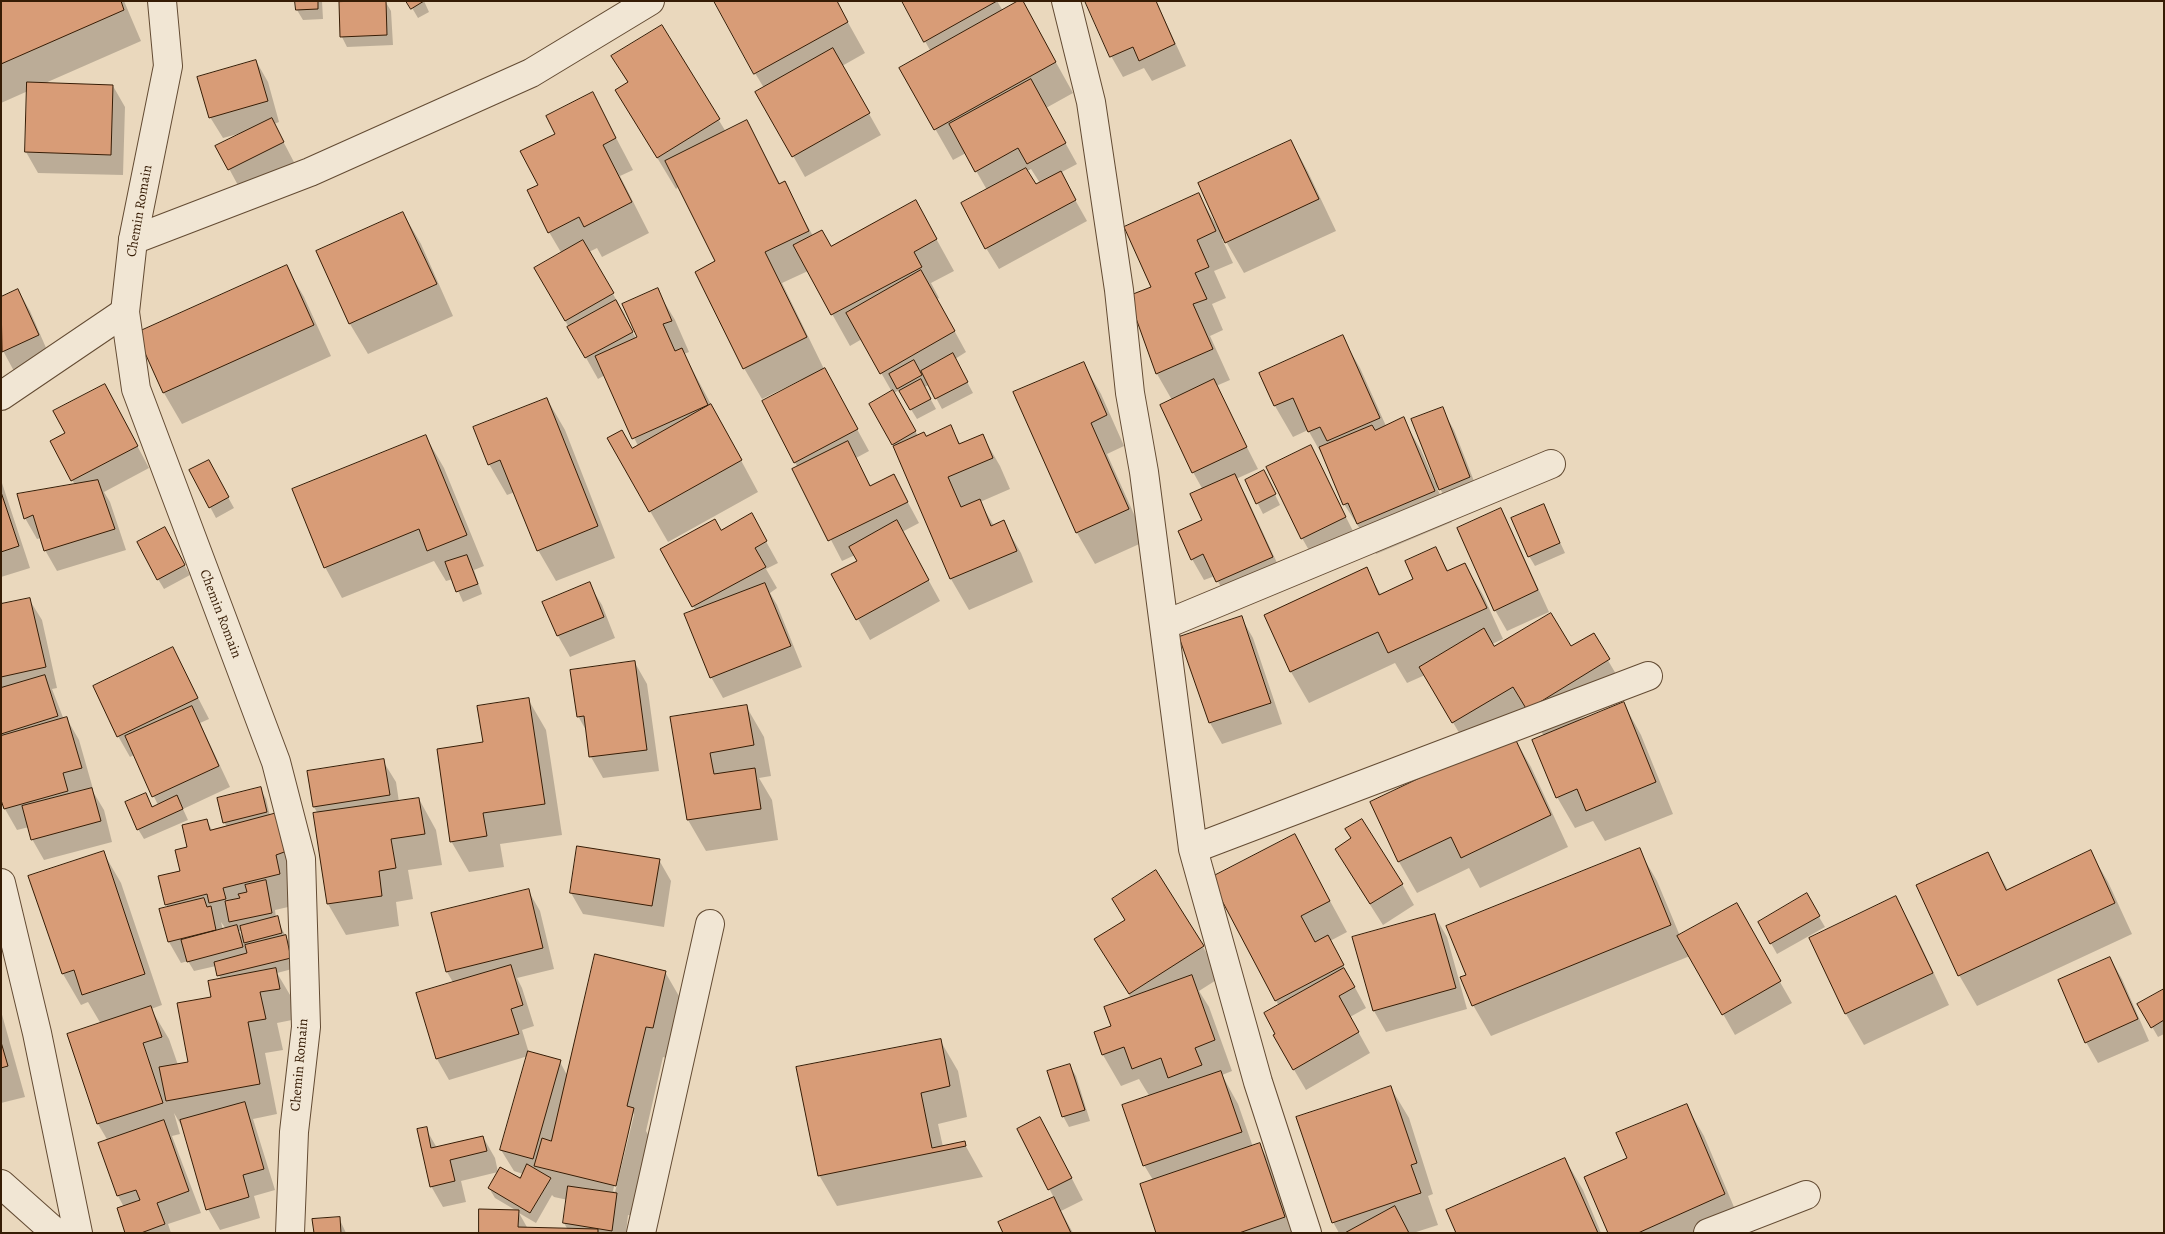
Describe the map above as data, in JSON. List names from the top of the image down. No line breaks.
{"streets":{"street":["Chemin Romain"]}}
